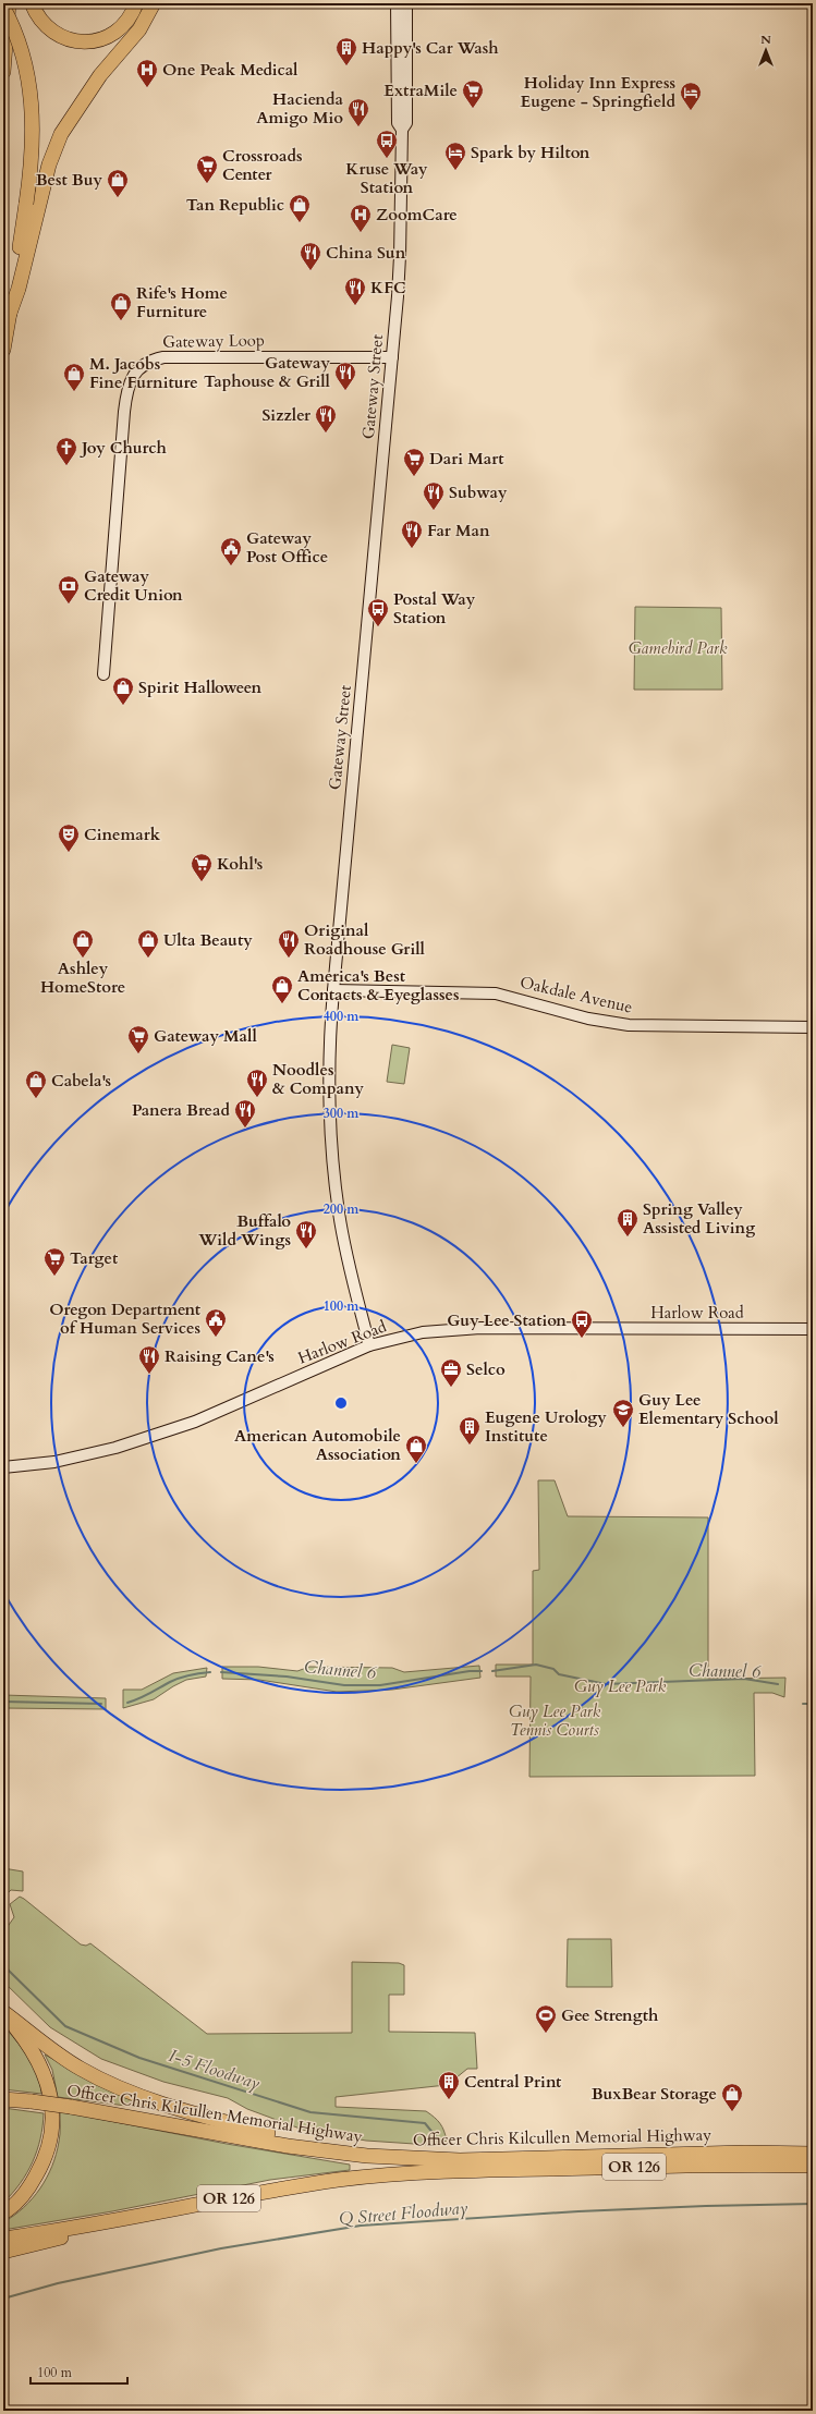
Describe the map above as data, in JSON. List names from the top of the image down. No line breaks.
{"streets":{"highway":["Officer Chris Kilcullen Memorial Highway","OR 126"],"main road":["Gateway Loop","Gateway Street","Oakdale Avenue","Harlow Road"]},"crossings":[["Gateway Loop","Gateway Street"],["Gateway Street","Oakdale Avenue"],["Gateway Street","Harlow Road"]],"water":["Channel 6","I-5 Floodway","Q Street Floodway"],"parks":["Gamebird Park","Guy Lee Park","Guy Lee Park Tennis Courts"],"places":{"building":["Happy's Car Wash","Spring Valley Assisted Living","Eugene Urology Institute","Central Print"],"hospital":["One Peak Medical","ZoomCare"],"supermarket":["ExtraMile","Crossroads Center","Dari Mart","Kohl's","Gateway Mall","Target"],"hotel":["Holiday Inn Express Eugene - Springfield","Spark by Hilton"],"restaurant":["Hacienda Amigo Mio","China Sun","KFC","Gateway Taphouse & Grill","Sizzler","Subway","Far Man","Original Roadhouse Grill","Noodles & Company","Panera Bread","Buffalo Wild Wings","Raising Cane's"],"bus stop":["Kruse Way Station","Postal Way Station","Guy Lee Station"],"shop":["Best Buy","Tan Republic","Rife's Home Furniture","M. Jacobs Fine Furniture","Spirit Halloween","Ashley HomeStore","Ulta Beauty","America's Best Contacts & Eyeglasses","Cabela's","American Automobile Association","BuxBear Storage"],"church":["Joy Church"],"public building":["Gateway Post Office","Oregon Department of Human Services"],"bank":["Gateway Credit Union"],"theatre":["Cinemark"],"office":["Selco"],"school or university":["Guy Lee Elementary School"],"sports":["Gee Strength"]},"scale_bar":"100 m","north":"top","rings":["400 m","300 m","200 m","100 m"]}
